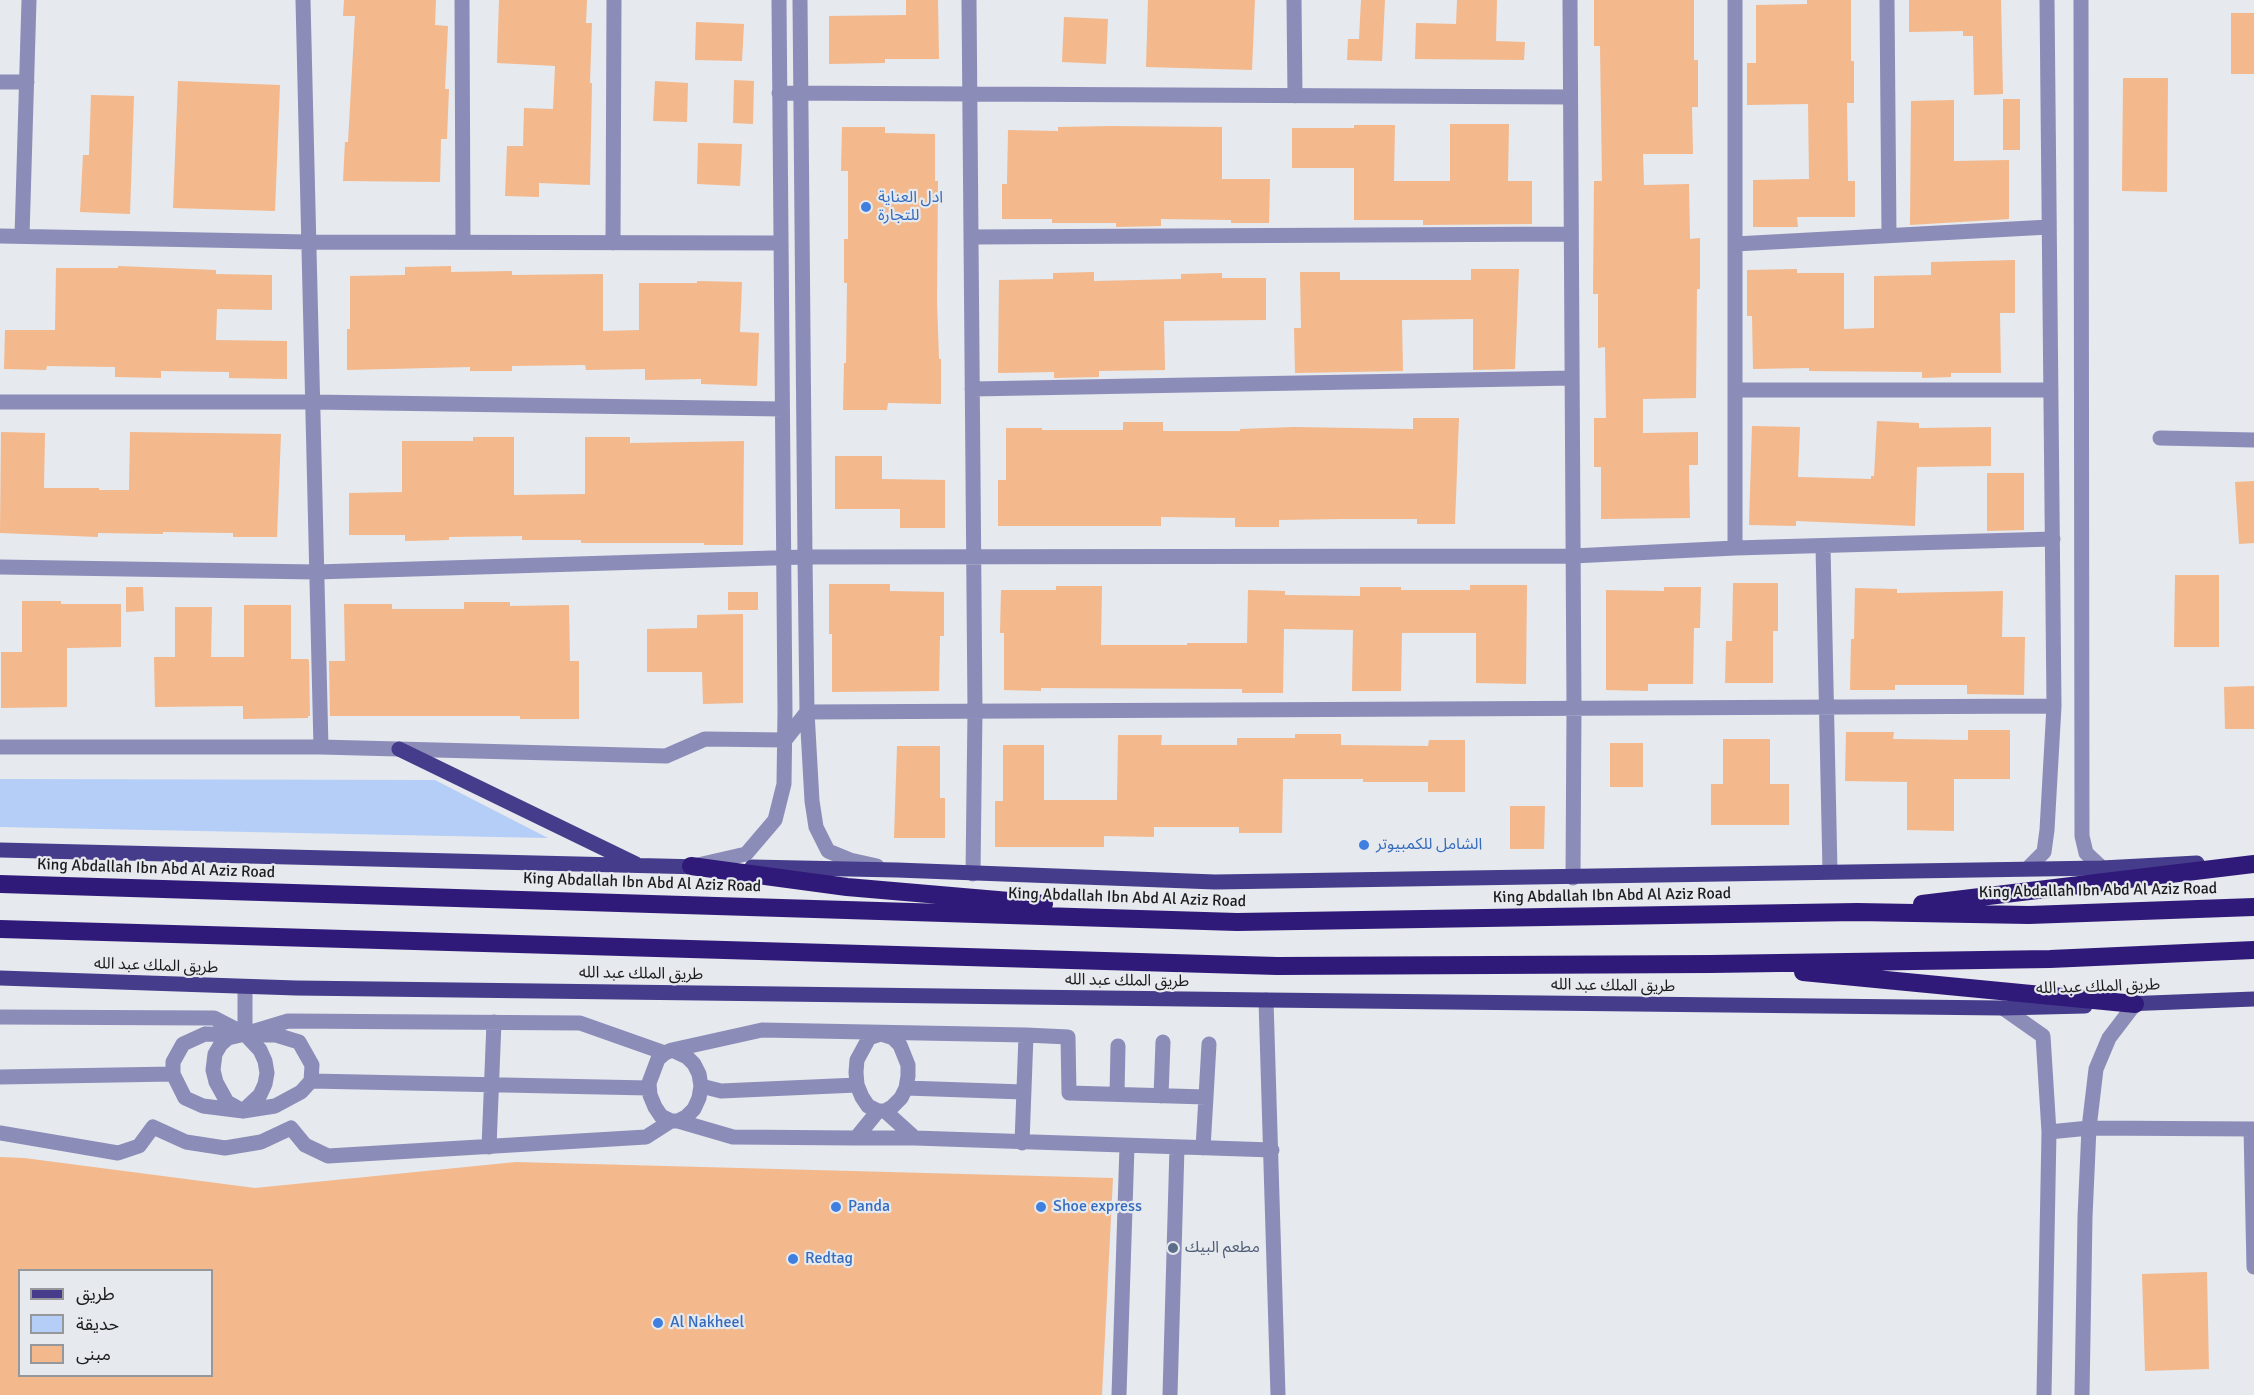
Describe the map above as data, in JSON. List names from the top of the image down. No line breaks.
{"streets":{"highway":["King Abdallah Ibn Abd Al Aziz Road"],"main road":["طريق الملك عبد الله"]},"places":["ادل العناية للتجارة","الشامل للكمبيوتر","Panda","Shoe express","مطعم البيك","Redtag","Al Nakheel"],"legend":["طريق","حديقة","مبنى"]}
